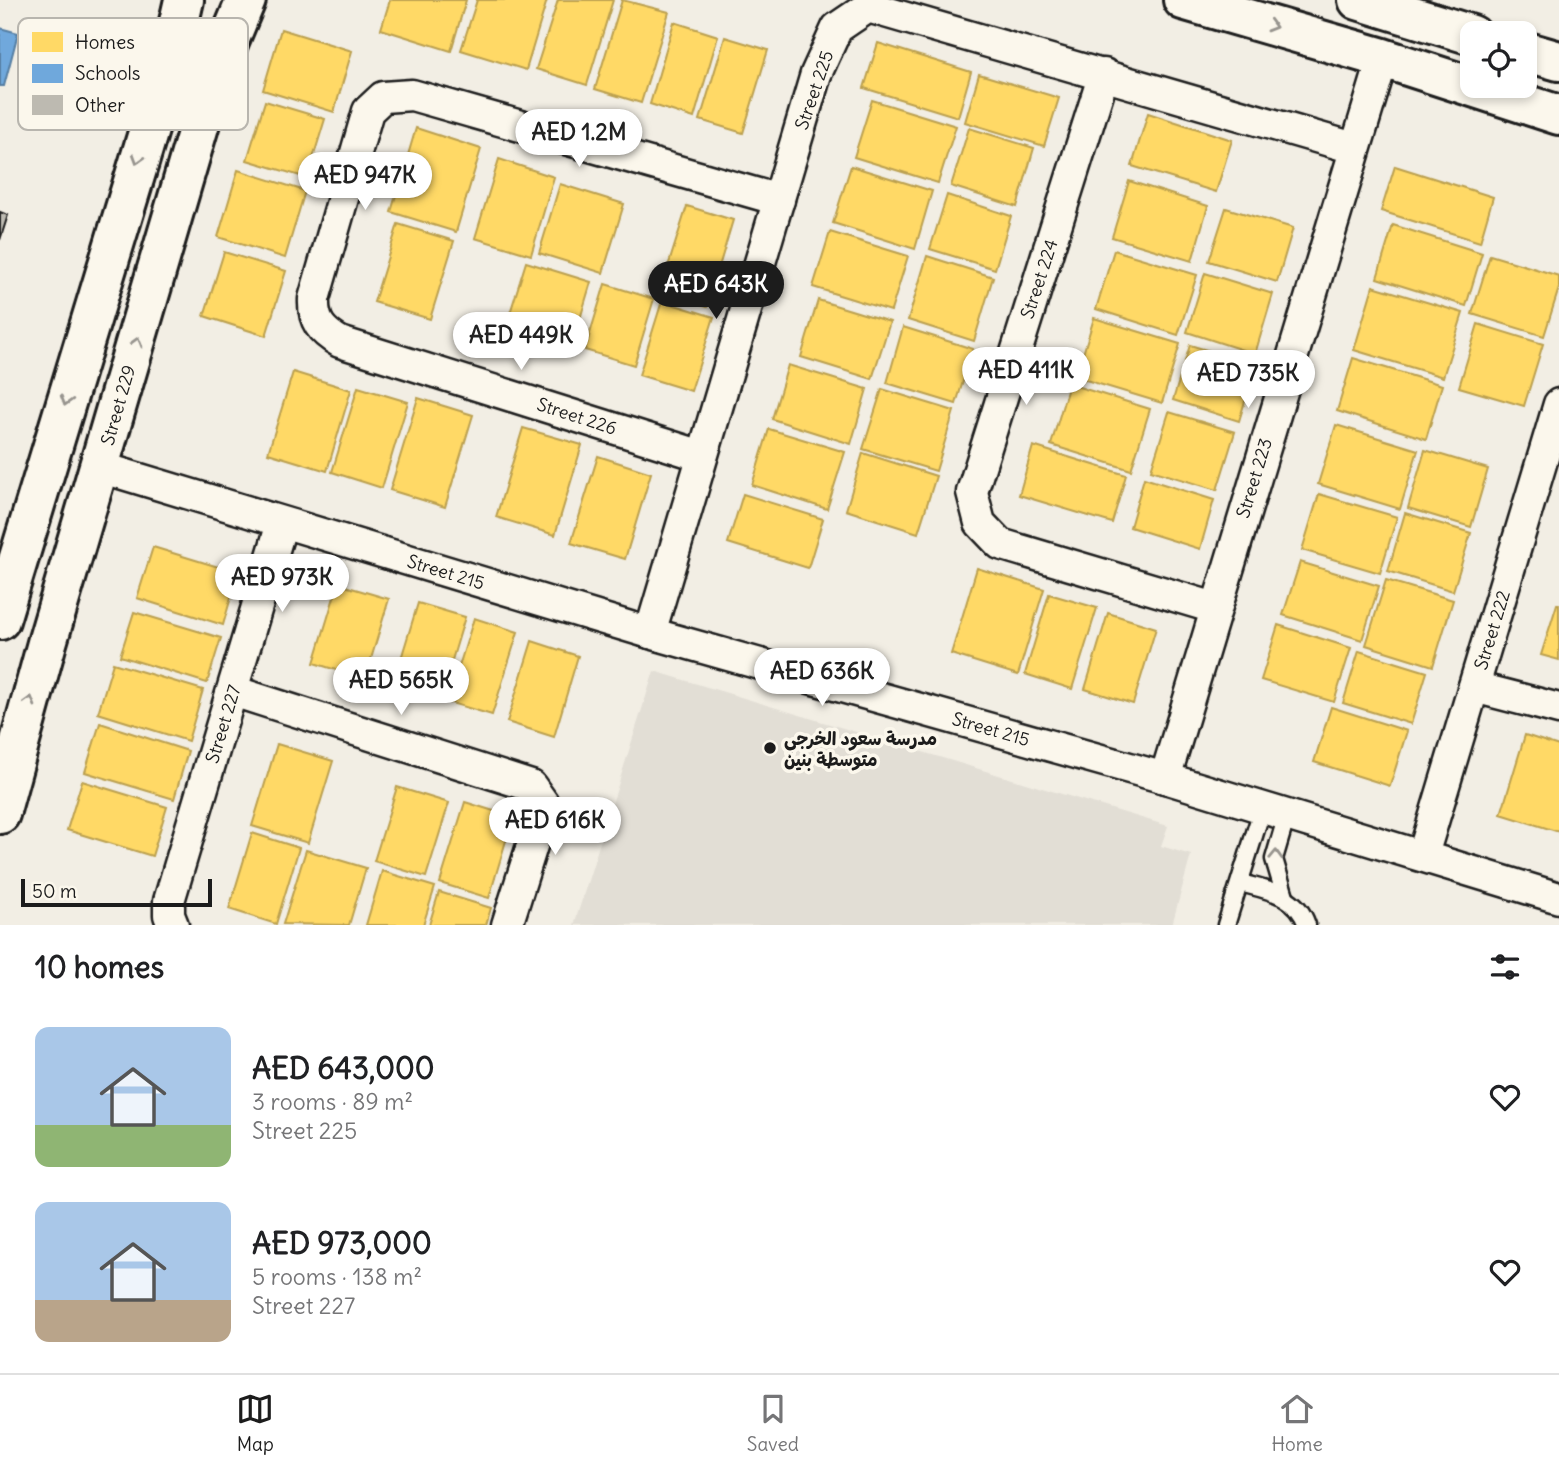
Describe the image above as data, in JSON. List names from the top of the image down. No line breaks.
{"streets":{"street":["Street 225","Street 224","Street 229","Street 226","Street 223","Street 215","Street 222","Street 227"]},"crossings":[["Street 225","Street 224"],["Street 225","Street 226"],["Street 225","Street 223"],["Street 225","Street 215"],["Street 224","Street 223"],["Street 229","Street 215"],["Street 223","Street 215"],["Street 215","Street 222"],["Street 215","Street 227"]],"places":["مدرسة سعود الخرجي متوسطة بنين"],"legend":["Homes","Schools","Other"],"scale_bar":"50 m","page":{"price":["AED 1.2M","AED 947K","AED 643K","AED 449K","AED 411K","AED 735K","AED 973K","AED 636K","AED 565K","AED 616K"],"scale":"50 m","heading":"10 homes","list":[{"name":"AED 643,000","note":"3 rooms · 89 m² · Street 225"},{"name":"AED 973,000","note":"5 rooms · 138 m² · Street 227"}],"tabs":["Map","Saved","Home"]}}
